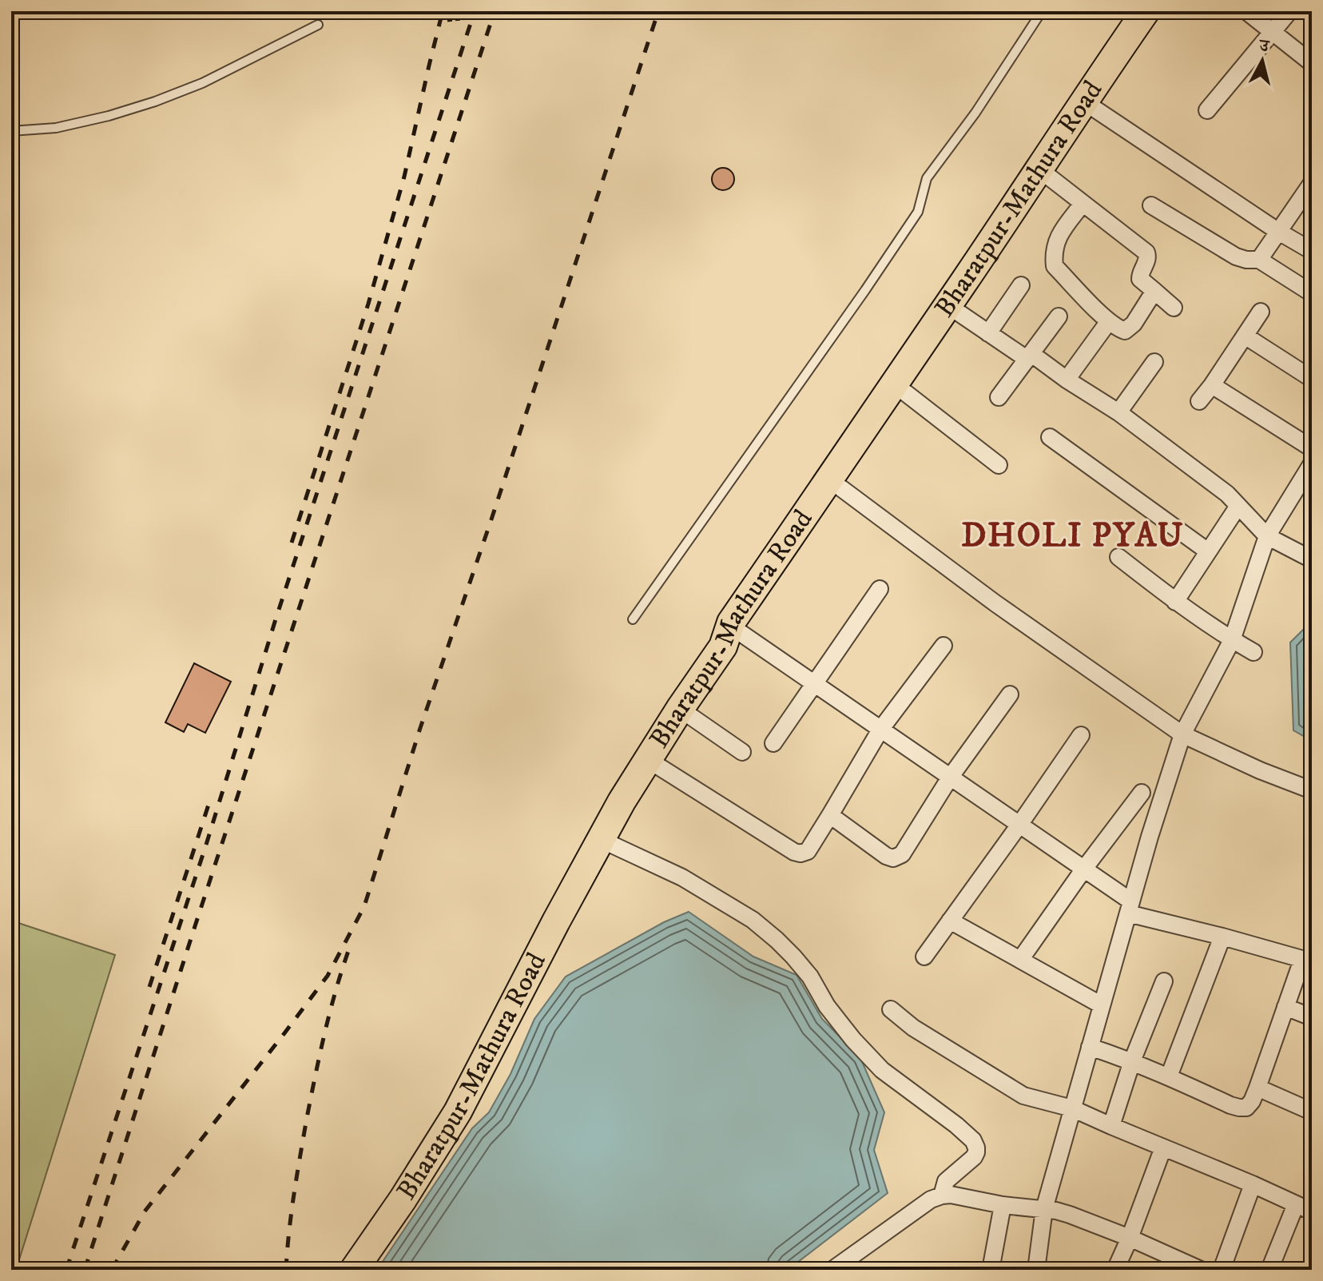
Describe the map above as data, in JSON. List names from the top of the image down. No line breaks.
{"streets":{"highway":["Bharatpur-Mathura Road"]},"districts":["DHOLI PYAU"],"north":"top"}
